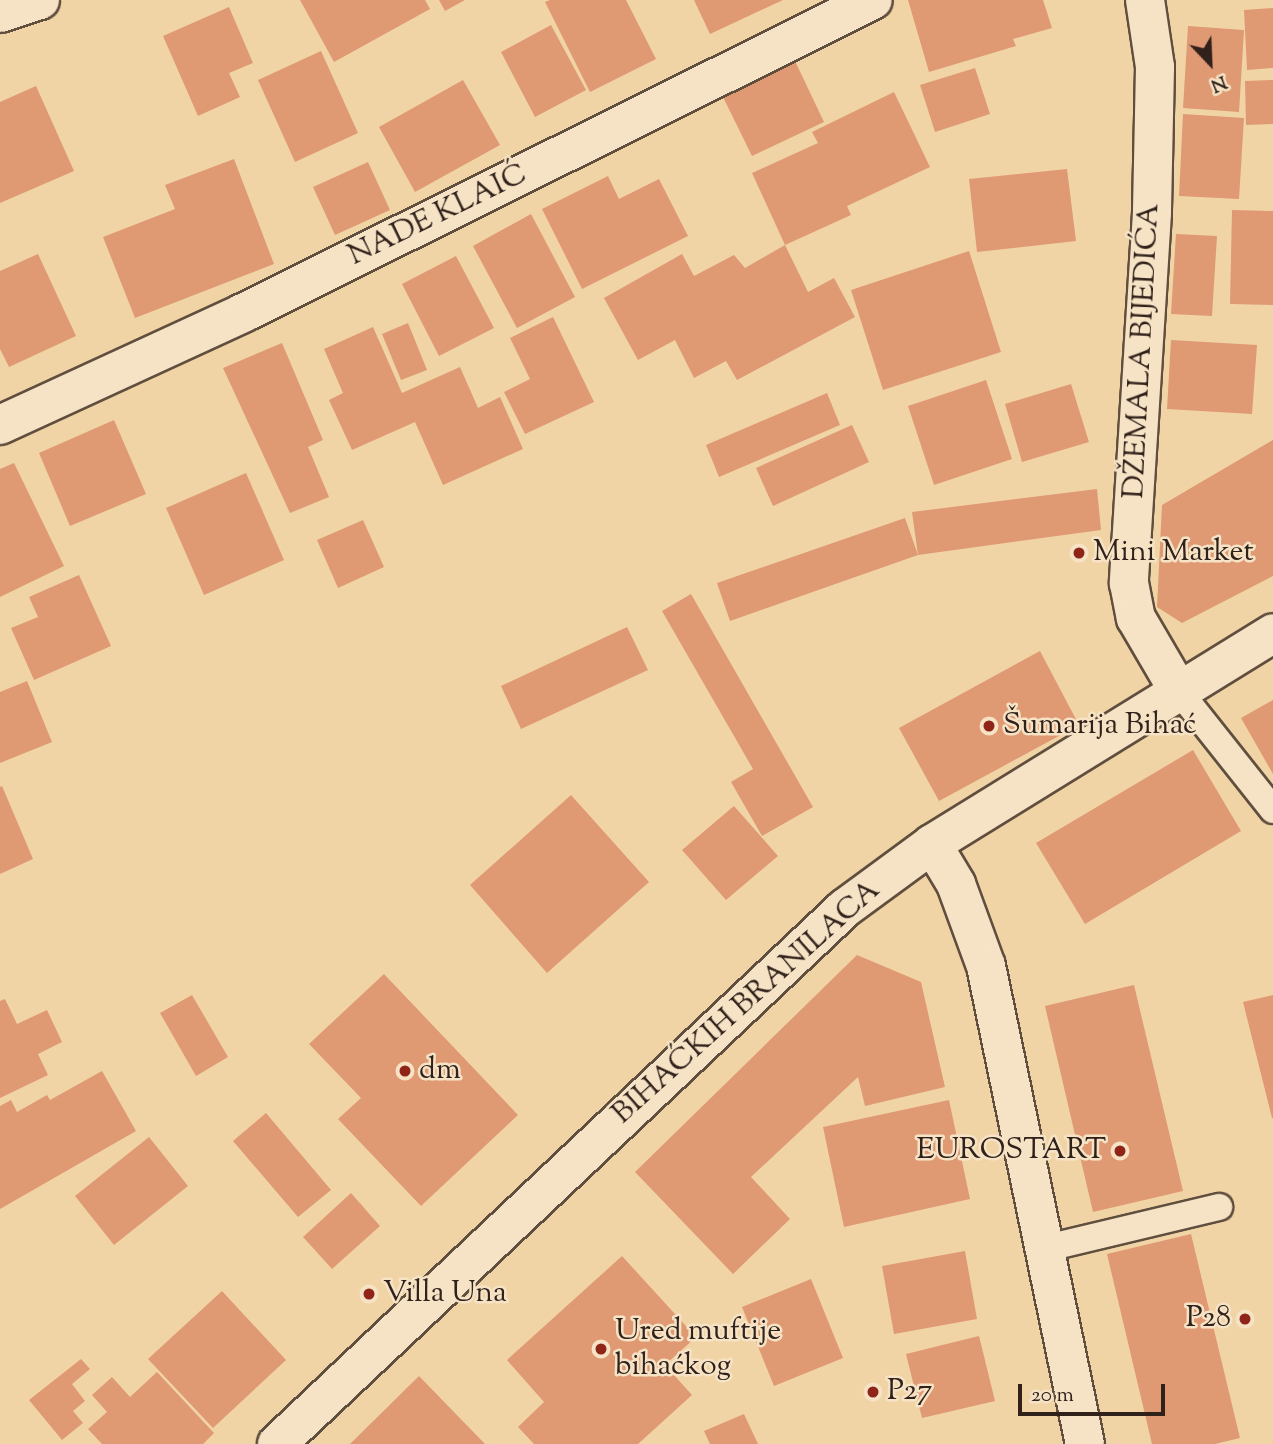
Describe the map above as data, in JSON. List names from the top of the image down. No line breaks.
{"streets":{"street":["NADE KLAIĆ","DŽEMALA BIJEDIĆA","BIHAĆKIH BRANILACA"]},"crossings":[["DŽEMALA BIJEDIĆA","BIHAĆKIH BRANILACA"]],"places":["Mini Market","Šumarija Bihać","dm","EUROSTART","Villa Una","P28","Ured muftije bihaćkog","P27"],"scale_bar":"20 m","north":"bottom right"}
